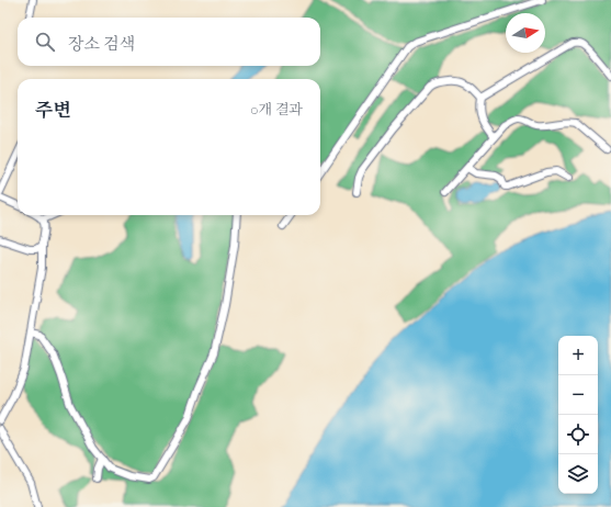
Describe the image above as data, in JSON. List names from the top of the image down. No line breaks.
{"north":"right","page":{"search":"장소 검색","heading":["주변","0개 결과"],"map_buttons":["+","−"]}}
